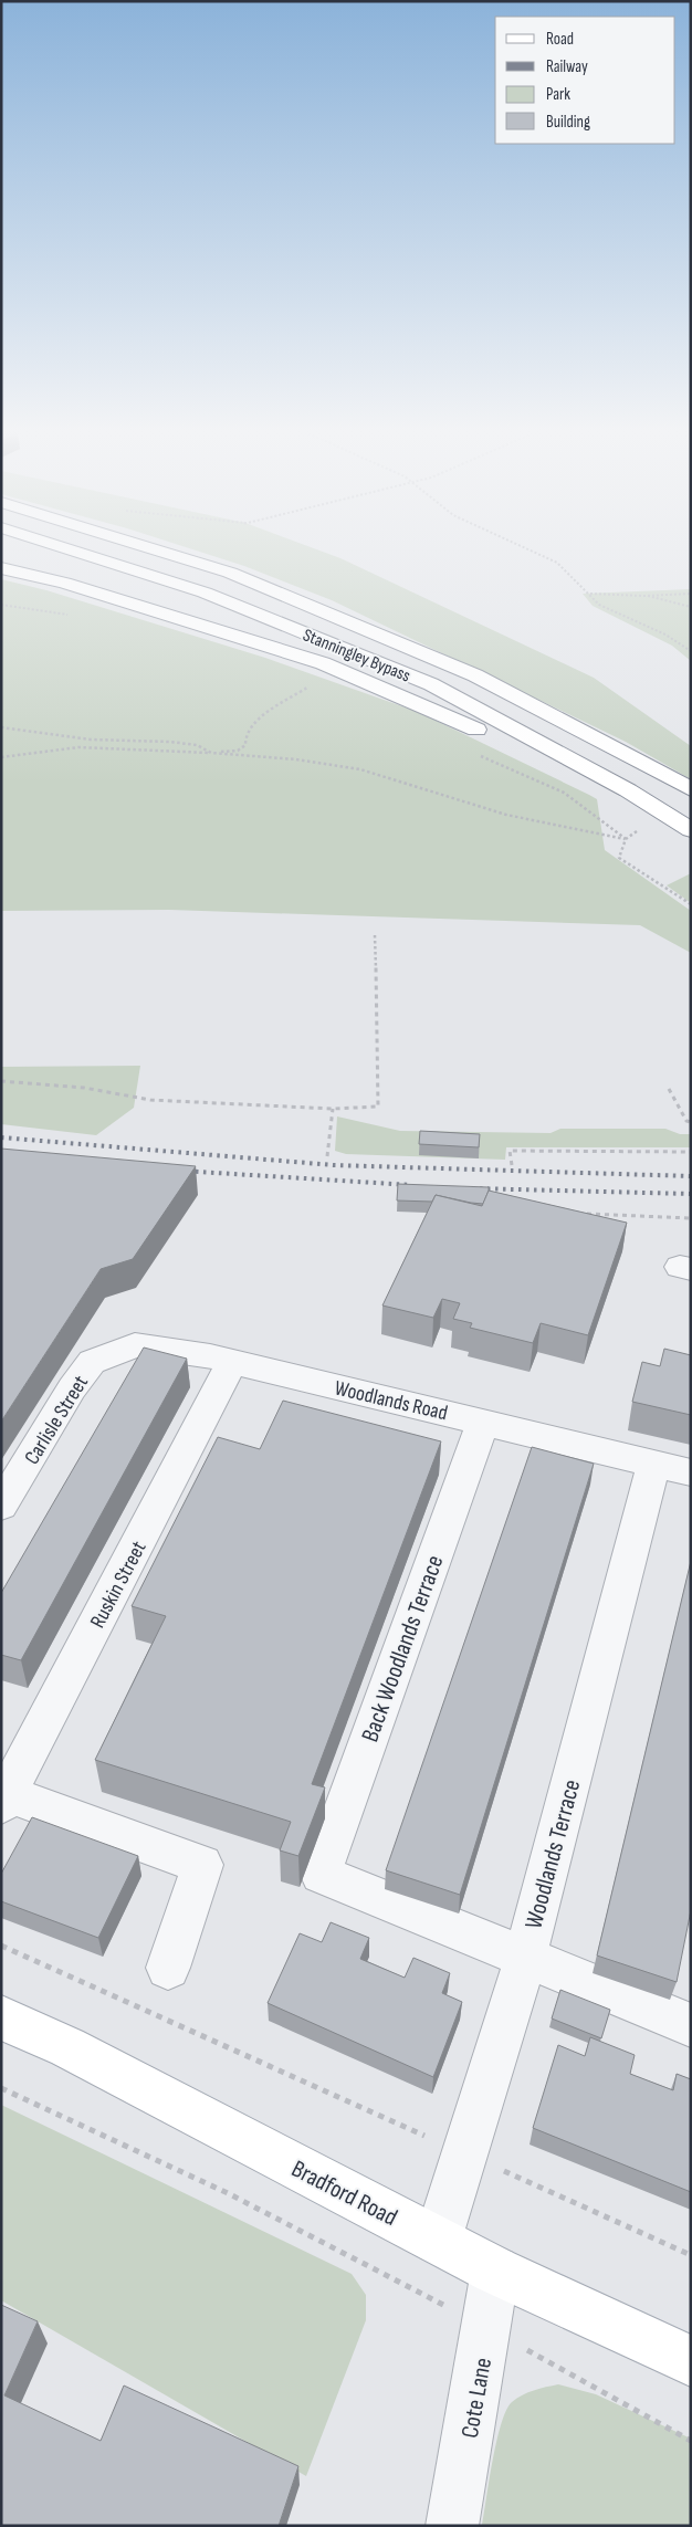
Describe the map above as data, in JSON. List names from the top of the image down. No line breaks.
{"streets":{"main road":["Stanningley Bypass","Bradford Road"],"street":["Woodlands Road","Carlisle Street","Ruskin Street","Back Woodlands Terrace","Woodlands Terrace","Cote Lane"]},"crossings":[["Woodlands Road","Carlisle Street"],["Woodlands Road","Ruskin Street"],["Woodlands Road","Back Woodlands Terrace"],["Woodlands Road","Woodlands Terrace"],["Back Woodlands Terrace","Woodlands Terrace"],["Woodlands Terrace","Bradford Road"],["Bradford Road","Cote Lane"]],"legend":["Road","Railway","Park","Building"]}
